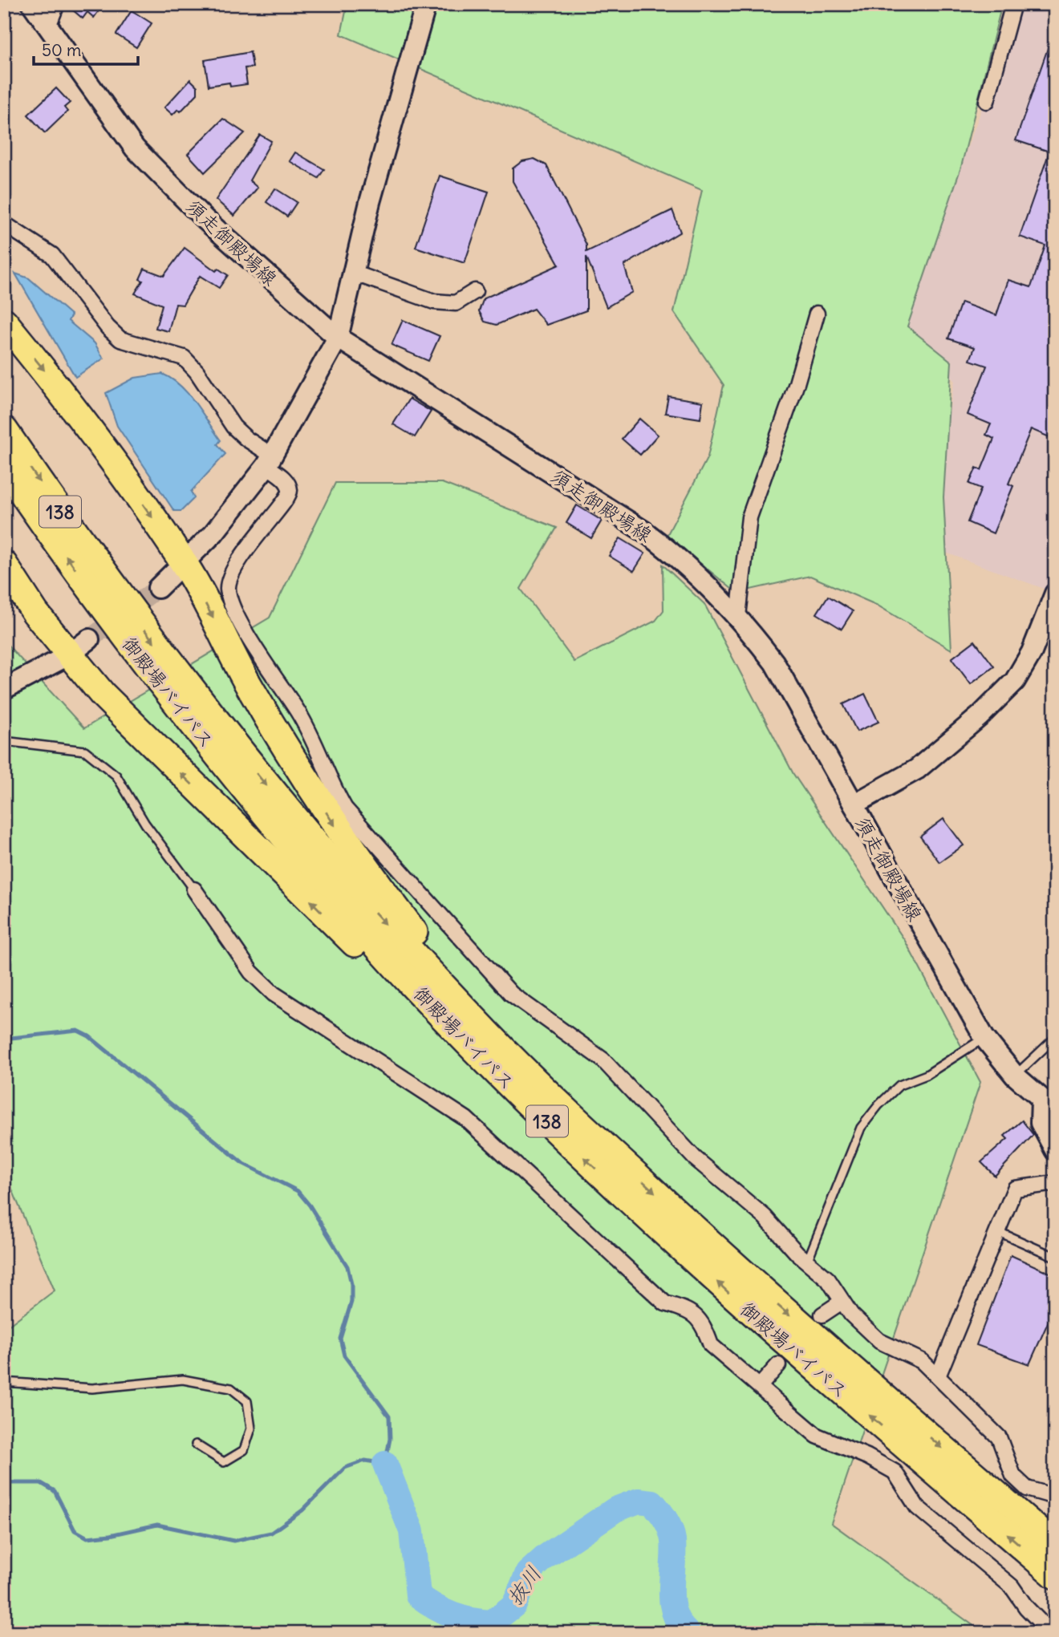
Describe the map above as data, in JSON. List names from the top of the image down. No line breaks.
{"streets":{"highway":["138","御殿場バイパス"],"main road":["須走御殿場線"]},"crossings":[["138","御殿場バイパス"]],"water":["抜川"],"scale_bar":"50 m"}
